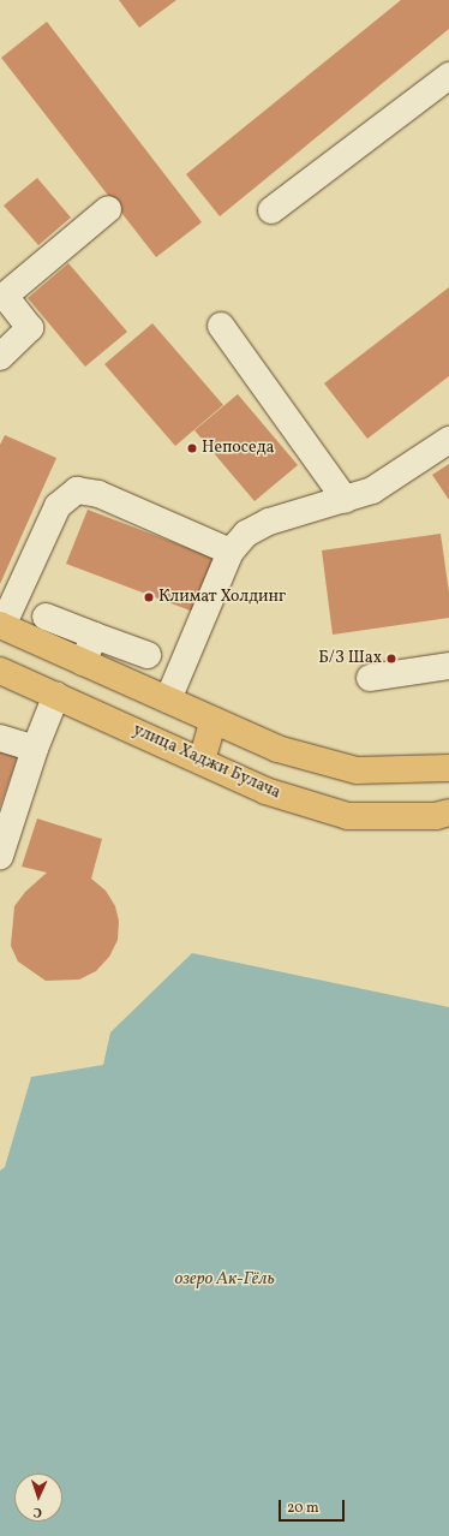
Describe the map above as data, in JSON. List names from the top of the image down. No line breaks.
{"streets":{"main road":["улица Хаджи Булача"]},"water":["озеро Ак-Гёль"],"places":["Непоседа","Климат Холдинг","Б/З Шах"],"scale_bar":"20 m","north":"bottom"}
